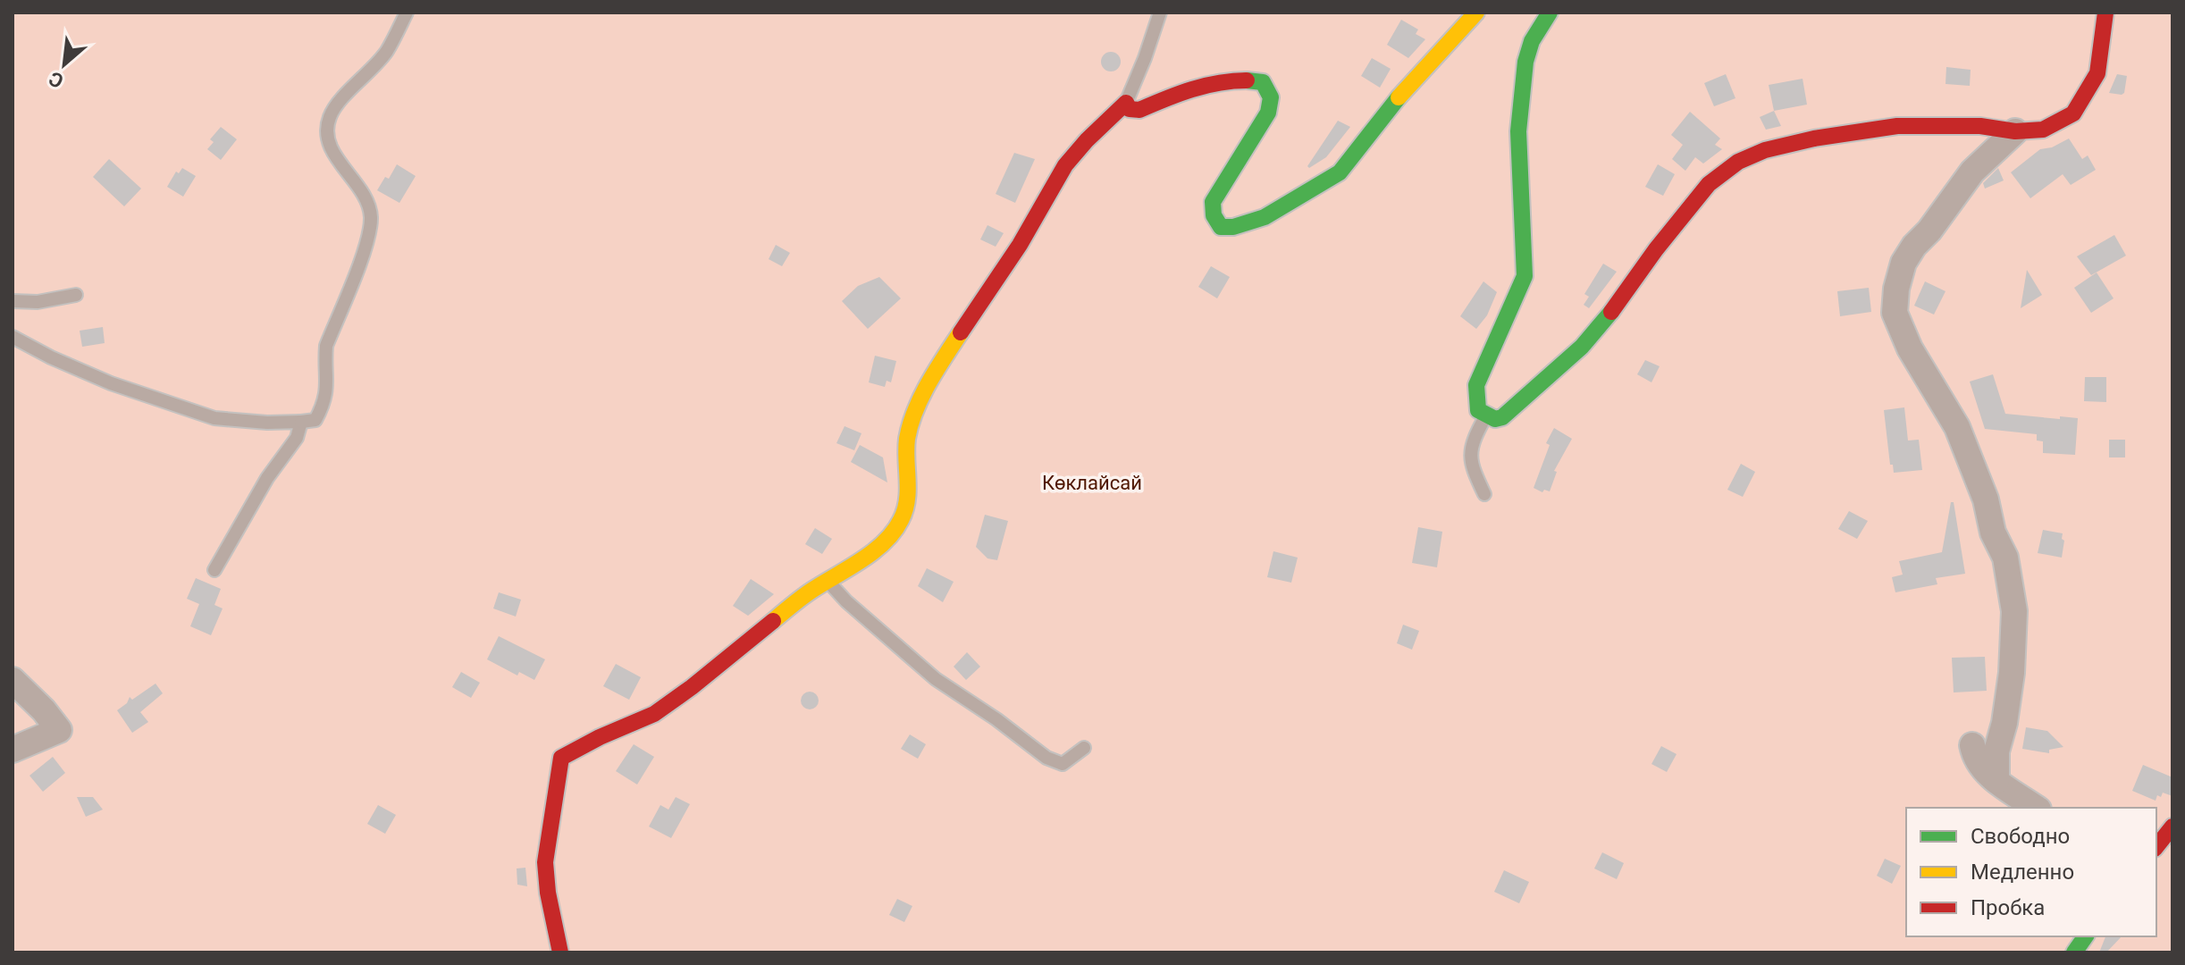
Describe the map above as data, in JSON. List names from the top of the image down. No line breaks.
{"parks":["Көклайсай"],"legend":["Свободно","Медленно","Пробка"],"north":"bottom left"}
